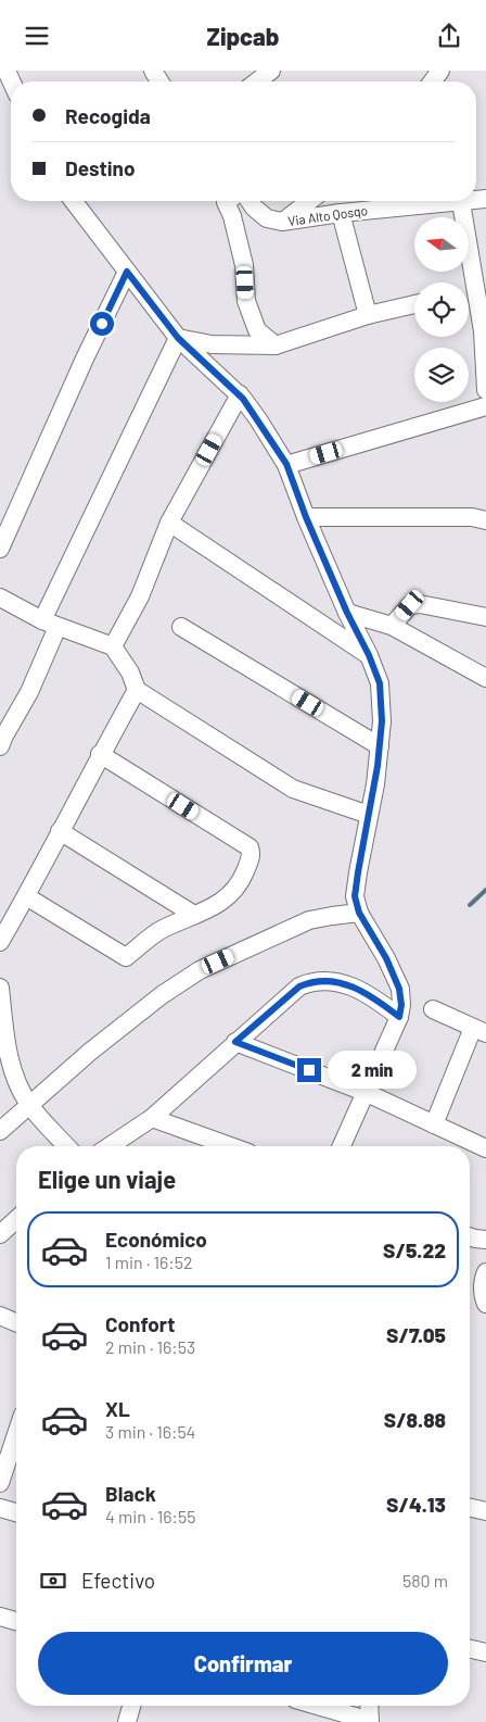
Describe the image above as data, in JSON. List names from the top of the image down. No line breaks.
{"streets":{"street":["Via Alto Qosqo"]},"north":"left","page":{"header":"Zipcab","banner":["Recogida","Destino"],"bubble":"2 min","heading":"Elige un viaje","list":[{"name":"Económico","note":"1 min · 16:52","value":"S/5.22"},{"name":"Confort","note":"2 min · 16:53","value":"S/7.05"},{"name":"XL","note":"3 min · 16:54","value":"S/8.88"},{"name":"Black","note":"4 min · 16:55","value":"S/4.13"}],"pay":["Efectivo","580 m"],"buttons":"Confirmar"}}
